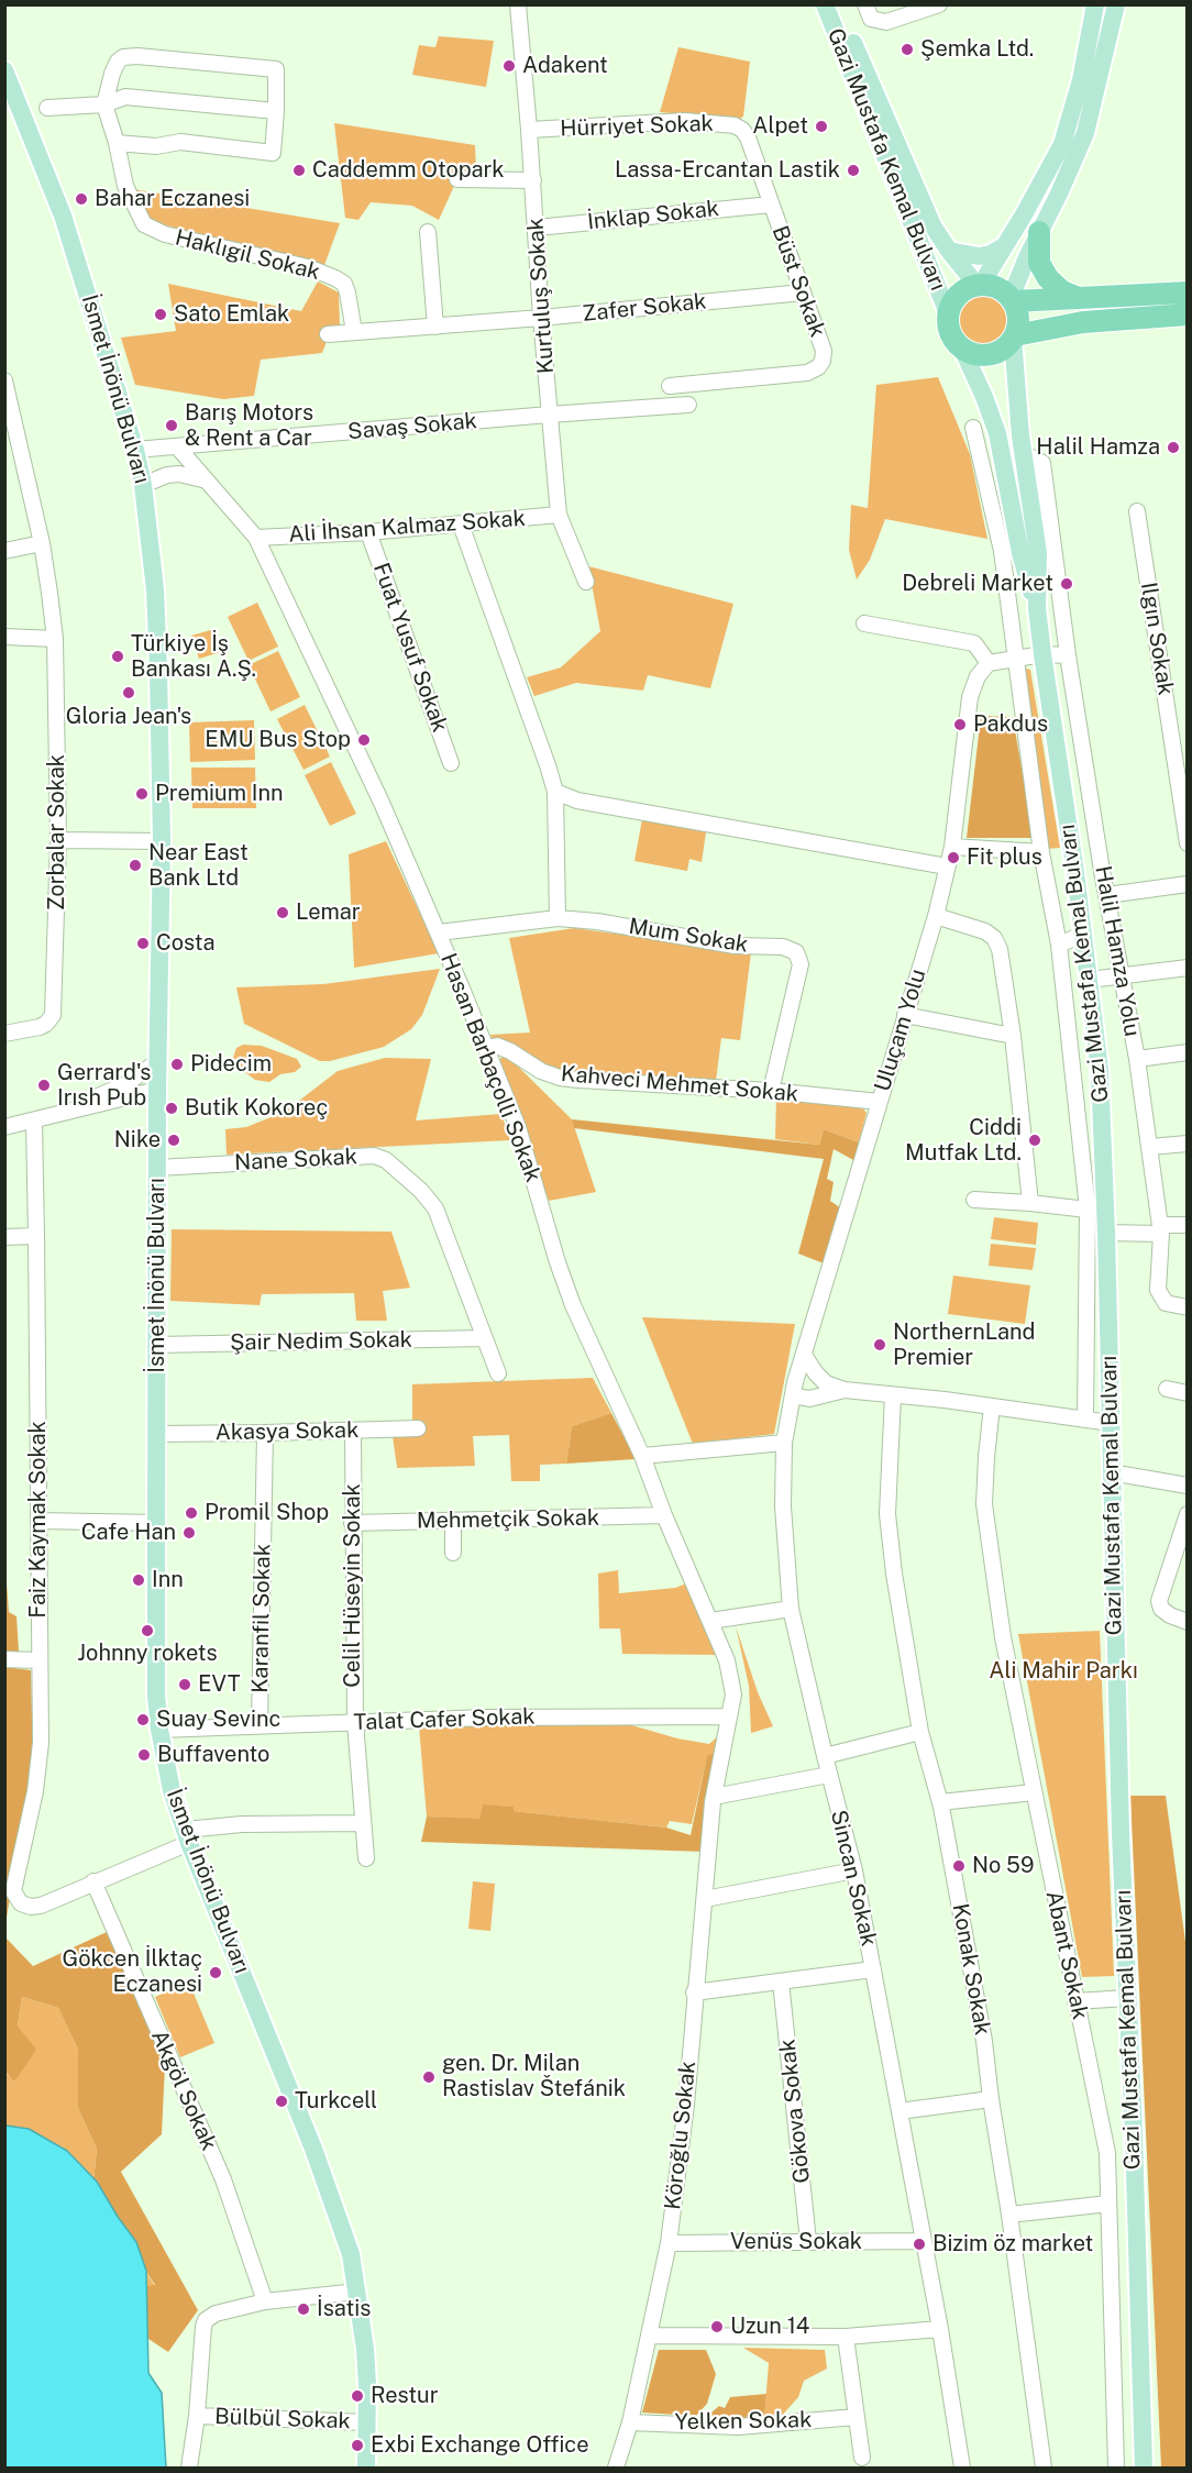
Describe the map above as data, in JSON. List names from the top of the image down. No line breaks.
{"streets":{"main road":["Gazi Mustafa Kemal Bulvarı","İsmet İnönü Bulvarı"],"street":["Hürriyet Sokak","İnklap Sokak","Haklıgil Sokak","Büst Sokak","Kurtuluş Sokak","Zafer Sokak","Savaş Sokak","Ali İhsan Kalmaz Sokak","Ilgın Sokak","Fuat Yusuf Sokak","Zorbalar Sokak","Mum Sokak","Halil Hamza Yolu","Uluçam Yolu","Hasan Barbaçolli Sokak","Kahveci Mehmet Sokak","Nane Sokak","Şair Nedim Sokak","Akasya Sokak","Faiz Kaymak Sokak","Mehmetçik Sokak","Celil Hüseyin Sokak","Karanfil Sokak","Talat Cafer Sokak","Sincan Sokak","Abant Sokak","Konak Sokak","Akgöl Sokak","Gökova Sokak","Köroğlu Sokak","Venüs Sokak","Bülbül Sokak","Yelken Sokak"]},"crossings":[["Hürriyet Sokak","Büst Sokak"],["Hürriyet Sokak","Kurtuluş Sokak"],["Gazi Mustafa Kemal Bulvarı","Halil Hamza Yolu"],["İnklap Sokak","Büst Sokak"],["İnklap Sokak","Kurtuluş Sokak"],["Haklıgil Sokak","Zafer Sokak"],["Büst Sokak","Zafer Sokak"],["Büst Sokak","Savaş Sokak"],["Kurtuluş Sokak","Zafer Sokak"],["Kurtuluş Sokak","Savaş Sokak"],["Kurtuluş Sokak","Ali İhsan Kalmaz Sokak"],["İsmet İnönü Bulvarı","Savaş Sokak"],["İsmet İnönü Bulvarı","Nane Sokak"],["İsmet İnönü Bulvarı","Şair Nedim Sokak"],["İsmet İnönü Bulvarı","Akasya Sokak"],["İsmet İnönü Bulvarı","Talat Cafer Sokak"],["İsmet İnönü Bulvarı","Bülbül Sokak"],["Savaş Sokak","Hasan Barbaçolli Sokak"],["Ali İhsan Kalmaz Sokak","Fuat Yusuf Sokak"],["Ali İhsan Kalmaz Sokak","Hasan Barbaçolli Sokak"],["Mum Sokak","Hasan Barbaçolli Sokak"],["Mum Sokak","Kahveci Mehmet Sokak"],["Uluçam Yolu","Kahveci Mehmet Sokak"],["Uluçam Yolu","Sincan Sokak"],["Hasan Barbaçolli Sokak","Kahveci Mehmet Sokak"],["Hasan Barbaçolli Sokak","Mehmetçik Sokak"],["Hasan Barbaçolli Sokak","Talat Cafer Sokak"],["Hasan Barbaçolli Sokak","Köroğlu Sokak"],["Nane Sokak","Şair Nedim Sokak"],["Akasya Sokak","Celil Hüseyin Sokak"],["Akasya Sokak","Karanfil Sokak"],["Faiz Kaymak Sokak","Akgöl Sokak"],["Mehmetçik Sokak","Celil Hüseyin Sokak"],["Celil Hüseyin Sokak","Talat Cafer Sokak"],["Karanfil Sokak","Talat Cafer Sokak"],["Sincan Sokak","Venüs Sokak"],["Gökova Sokak","Venüs Sokak"],["Köroğlu Sokak","Venüs Sokak"],["Köroğlu Sokak","Yelken Sokak"]],"parks":["Ali Mahir Parkı"],"places":["Şemka Ltd.","Adakent","Alpet","Caddemm Otopark","Lassa-Ercantan Lastik","Bahar Eczanesi","Sato Emlak","Barış Motors & Rent a Car","Halil Hamza","Debreli Market","Türkiye İş Bankası A.Ş.","Gloria Jean's","Pakdus","EMU Bus Stop","Premium Inn","Fit plus","Near East Bank Ltd","Lemar","Costa","Pidecim","Gerrard's Irısh Pub","Butik Kokoreç","Nike","Ciddi Mutfak Ltd.","NorthernLand Premier","Promil Shop","Cafe Han","Inn","Johnny rokets","EVT","Suay Sevinc","Buffavento","No 59","Gökcen İlktaç Eczanesi","gen. Dr. Milan Rastislav Štefánik","Turkcell","Bizim öz market","İsatis","Uzun 14","Restur","Exbi Exchange Office"]}
